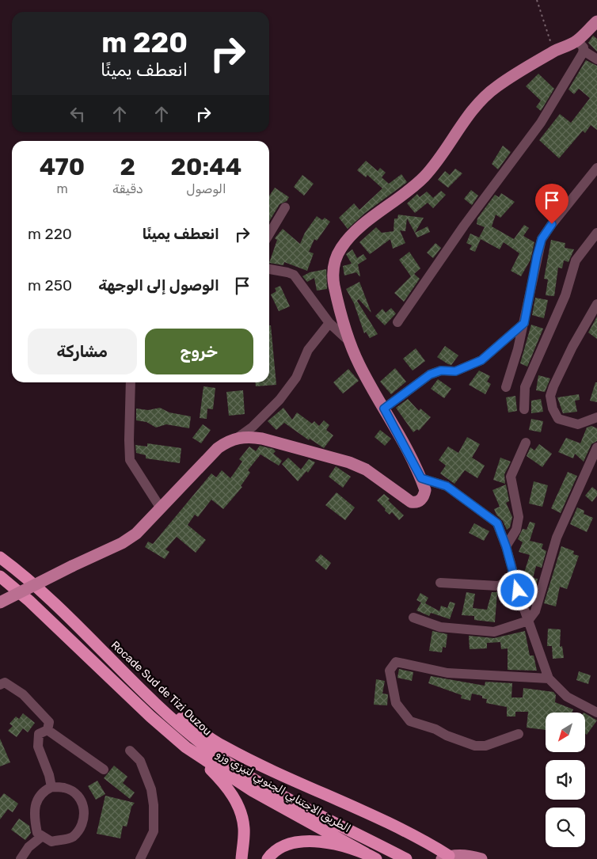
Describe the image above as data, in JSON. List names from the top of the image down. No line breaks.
{"streets":{"highway":["Rocade Sud de Tizi Ouzou","الطريق الاجتنابي الجنوبي لتيزي وزو"]},"north":"bottom left","page":{"turn":["220 m","انعطف يمينًا"],"eta":["20:44","الوصول","2","دقيقة","470","m"],"list":[{"name":"انعطف يمينًا","value":"220 m"},{"name":"الوصول إلى الوجهة","value":"250 m"}],"buttons":["خروج","مشاركة"]}}
